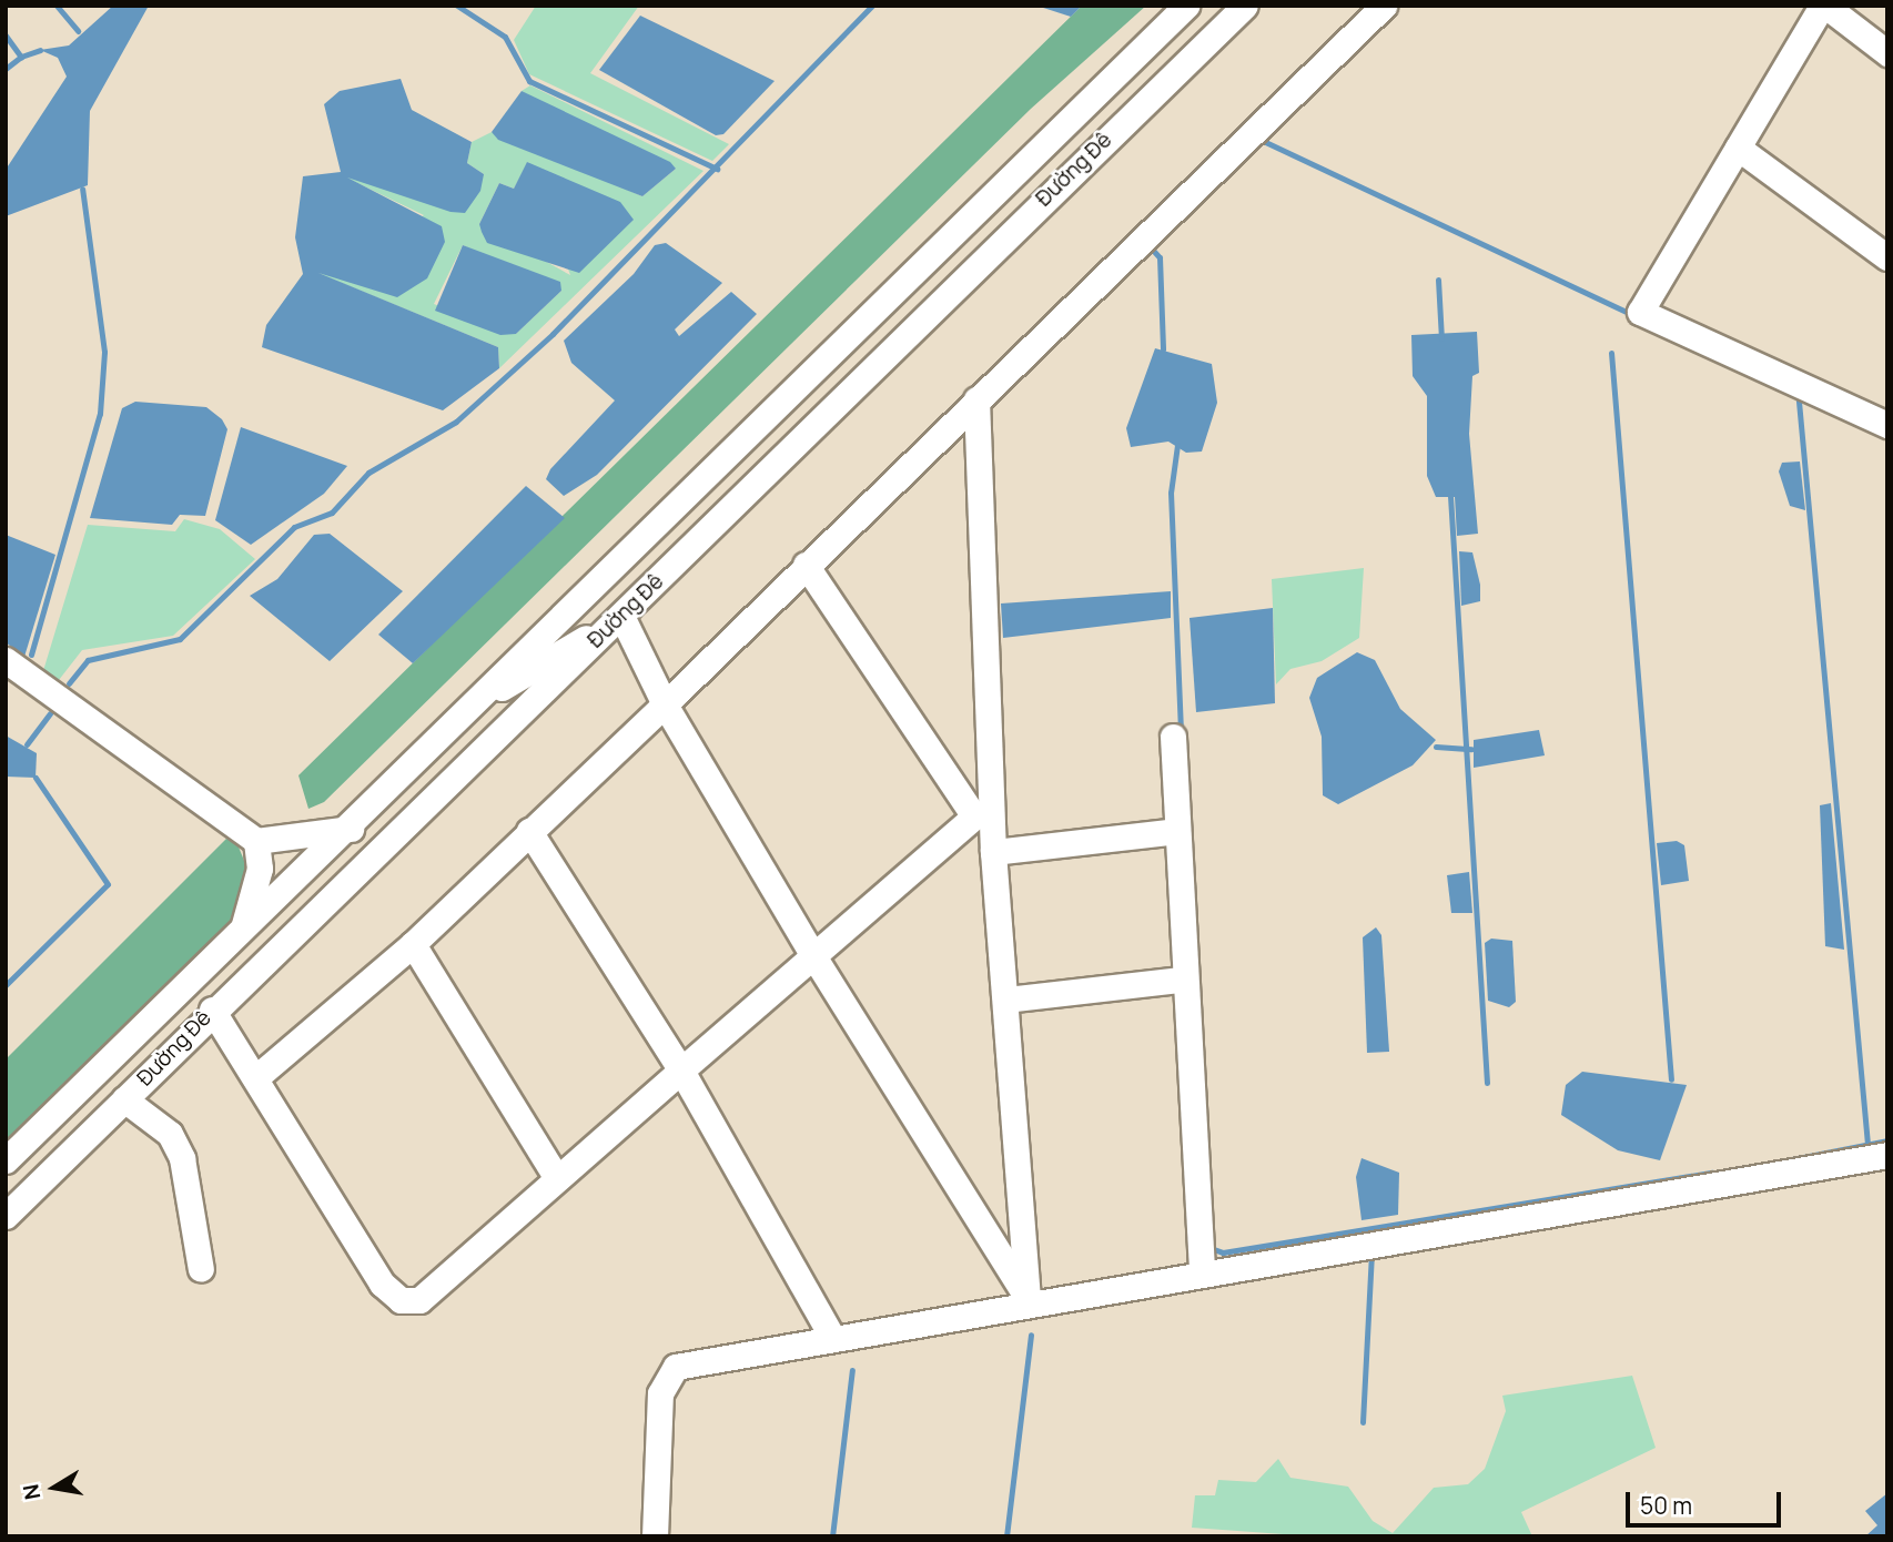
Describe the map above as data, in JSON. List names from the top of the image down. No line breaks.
{"streets":{"street":["Đường Đê"]},"scale_bar":"50 m","north":"left"}
